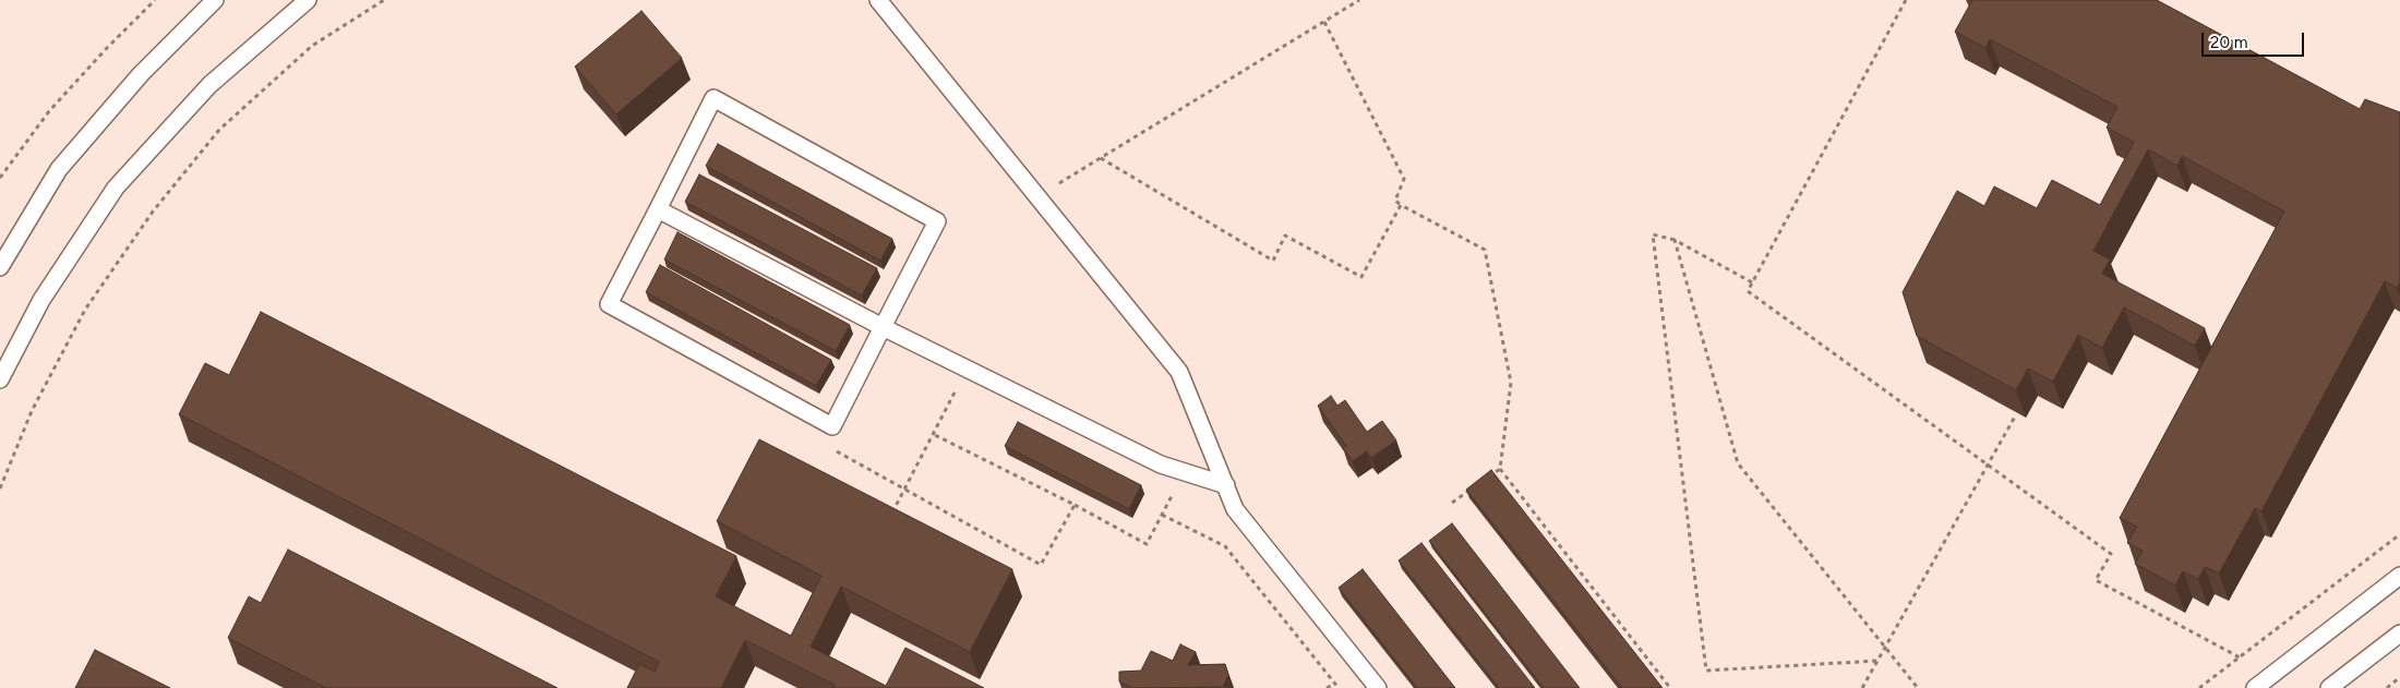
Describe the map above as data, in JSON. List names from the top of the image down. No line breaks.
{"scale_bar":"20 m"}
